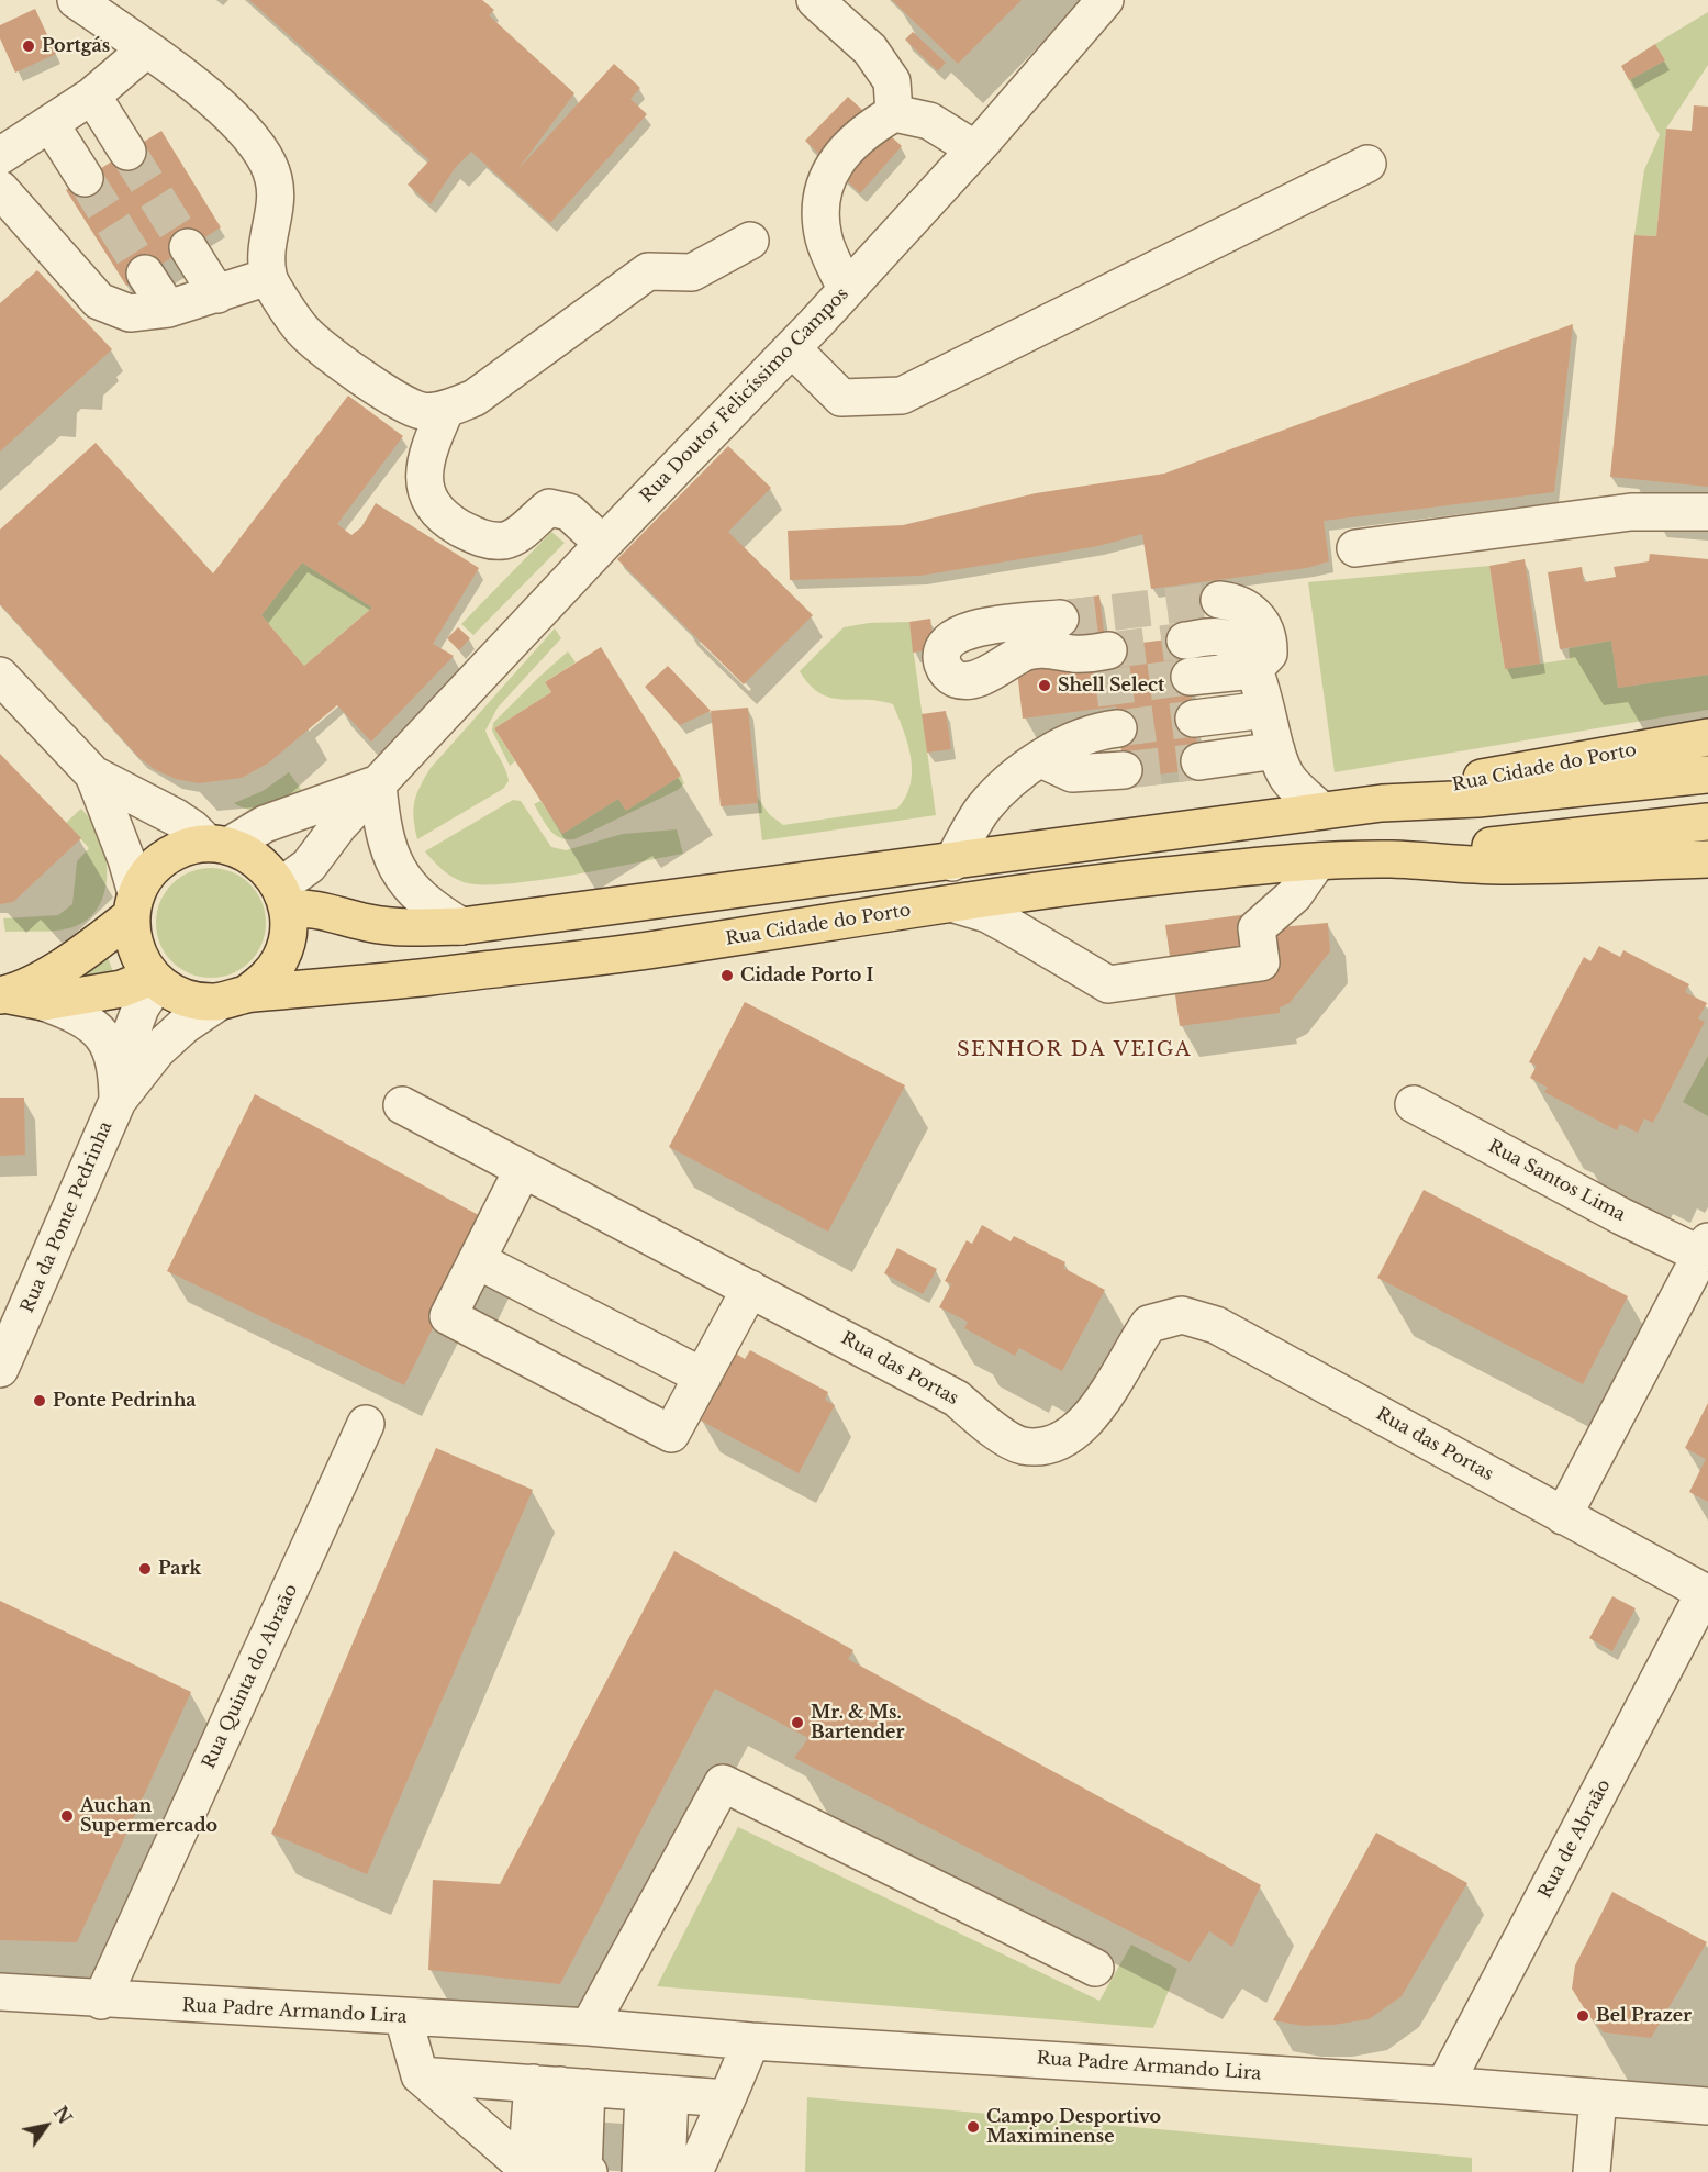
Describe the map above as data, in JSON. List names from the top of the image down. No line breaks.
{"streets":{"main road":["Rua Cidade do Porto"],"street":["Rua Doutor Felicíssimo Campos","Rua Santos Lima","Rua da Ponte Pedrinha","Rua das Portas","Rua Quinta do Abraão","Rua de Abraão","Rua Padre Armando Lira"]},"crossings":[["Rua Doutor Felicíssimo Campos","Rua Cidade do Porto"],["Rua Doutor Felicíssimo Campos","Rua da Ponte Pedrinha"],["Rua Cidade do Porto","Rua da Ponte Pedrinha"],["Rua das Portas","Rua de Abraão"],["Rua Quinta do Abraão","Rua Padre Armando Lira"],["Rua de Abraão","Rua Padre Armando Lira"]],"districts":["SENHOR DA VEIGA"],"places":["Portgás","Shell Select","Cidade Porto I","Ponte Pedrinha","Park","Mr. & Ms. Bartender","Auchan Supermercado","Bel Prazer","Campo Desportivo Maximinense"],"north":"top right"}
